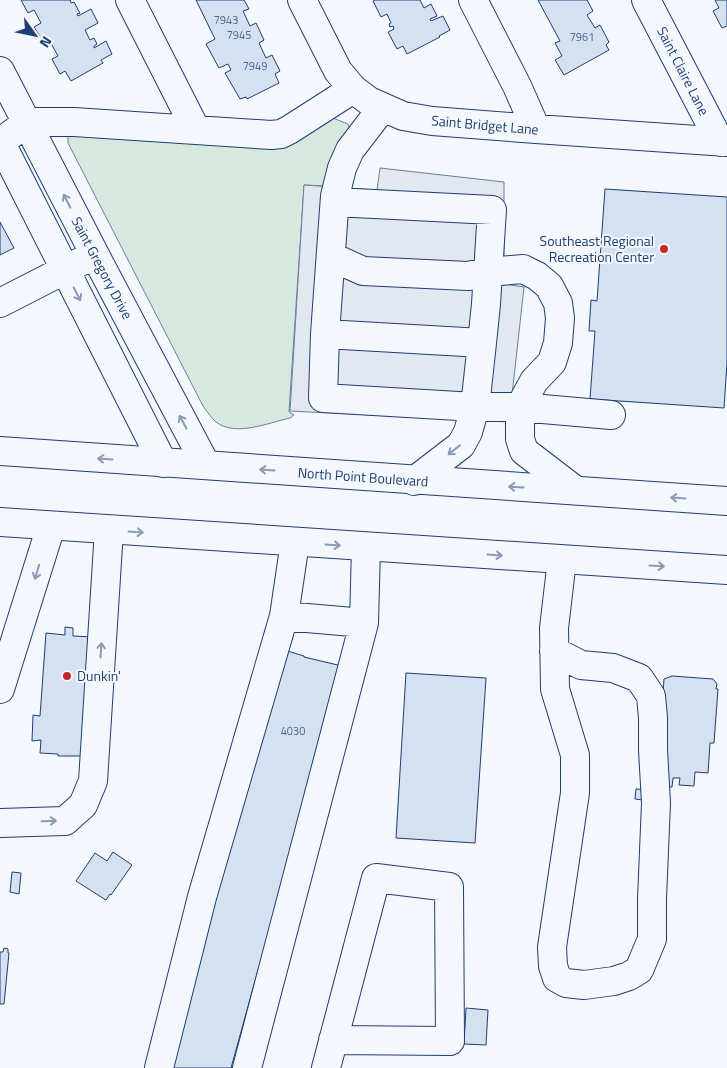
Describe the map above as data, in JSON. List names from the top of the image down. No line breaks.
{"streets":{"main road":["Saint Claire Lane","Saint Bridget Lane","Saint Gregory Drive","North Point Boulevard"]},"crossings":[["Saint Claire Lane","Saint Bridget Lane"],["Saint Gregory Drive","North Point Boulevard"]],"places":["Southeast Regional Recreation Center","Dunkin'"],"house_numbers":["7943","7945","7961","7949","4030"],"north":"bottom right"}
